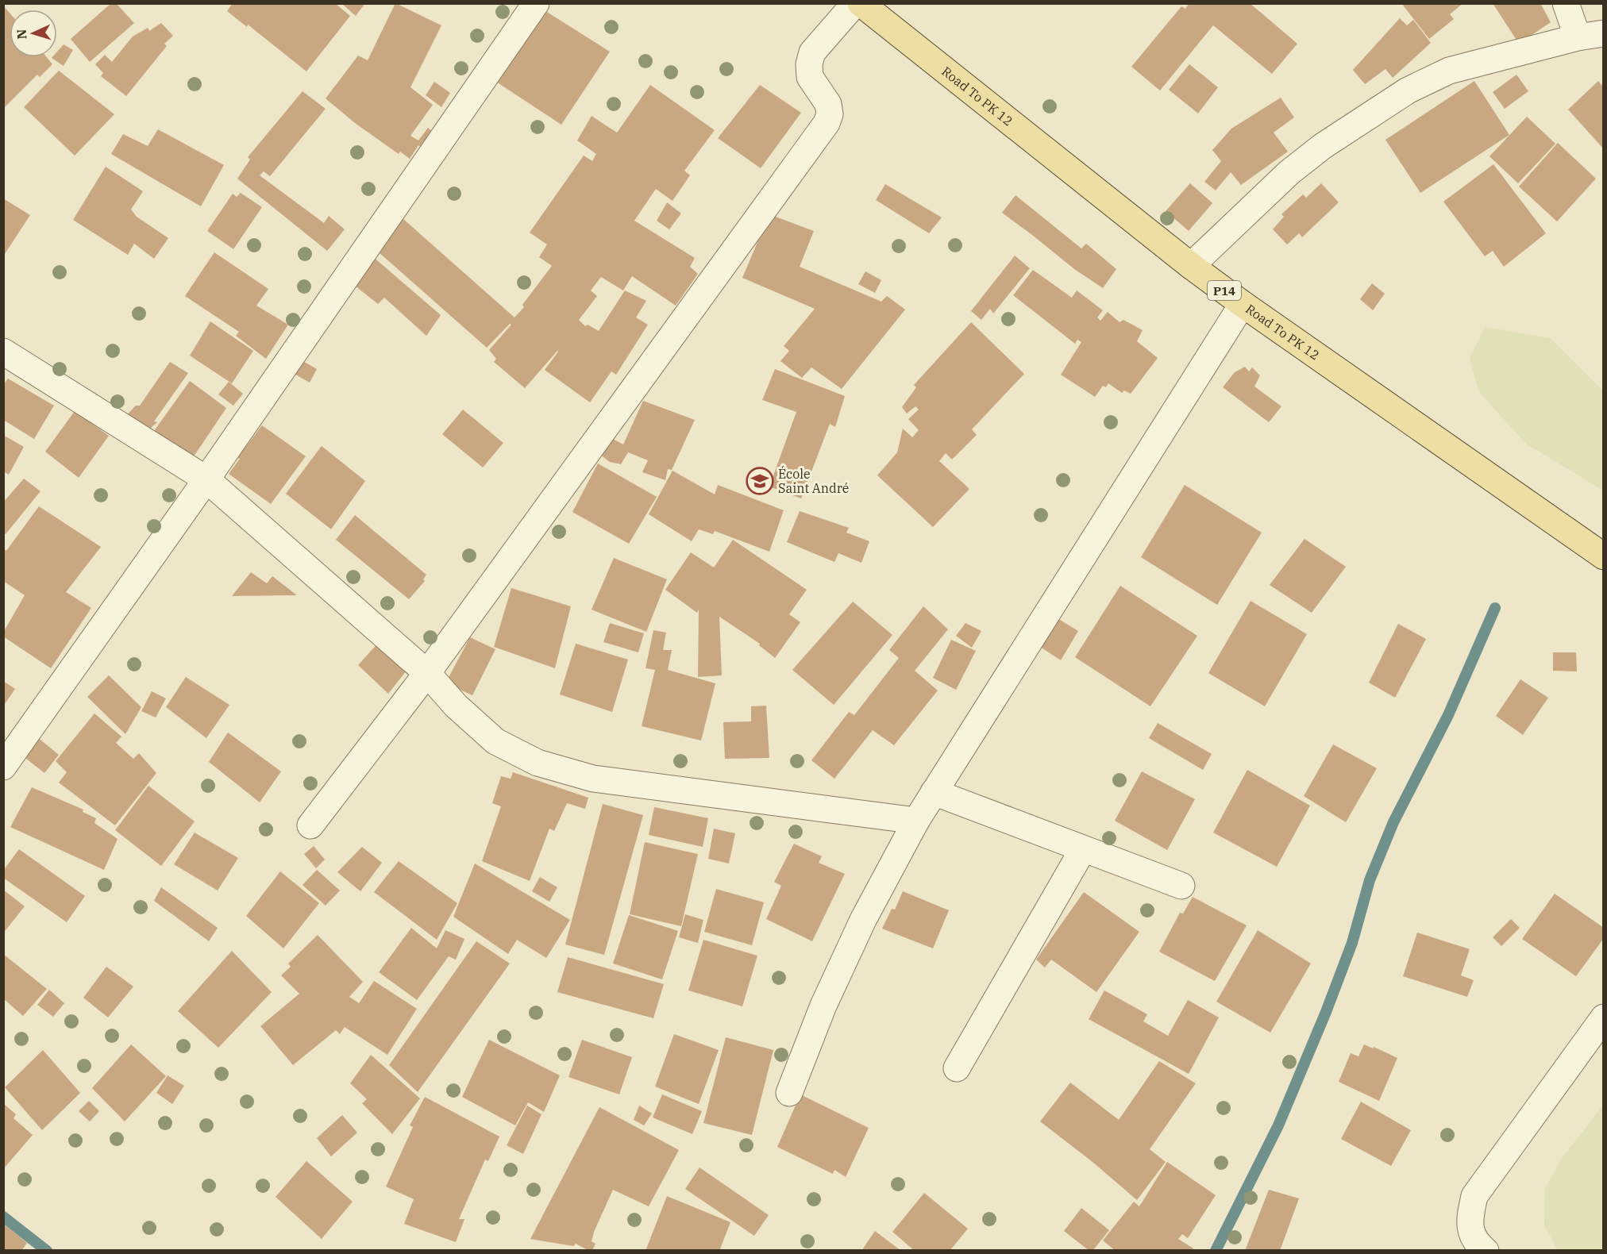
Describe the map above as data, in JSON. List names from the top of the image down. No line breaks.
{"streets":{"main road":["Road To PK 12","P14"]},"places":{"school or university":["École Saint André"]},"north":"left"}
